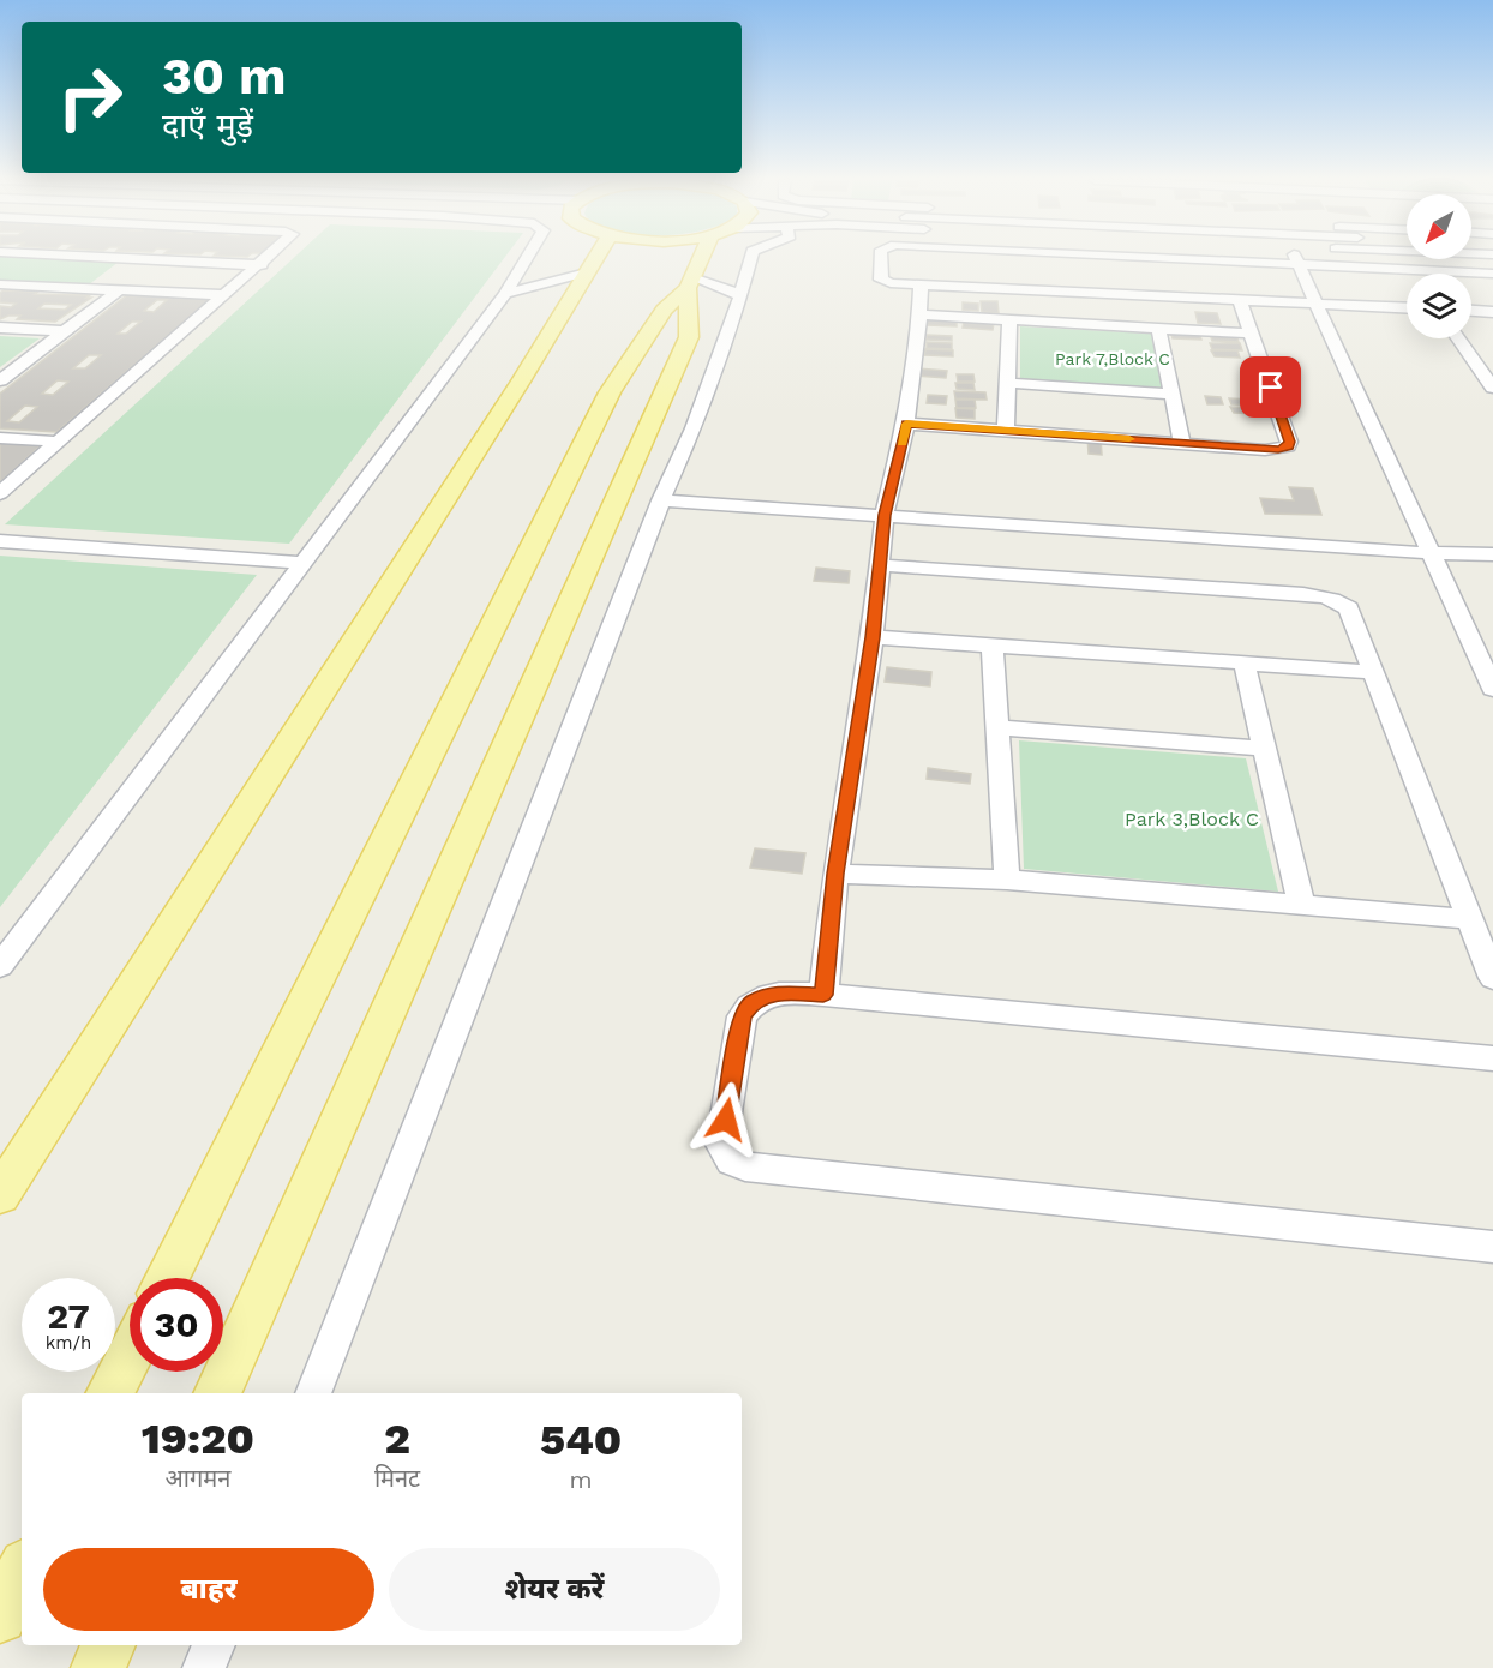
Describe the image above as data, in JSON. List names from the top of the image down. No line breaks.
{"parks":["Park 7,Block C","Park 3,Block C"],"north":"bottom left","page":{"turn":["30 m","दाएँ मुड़ें"],"speed":"27 km/h","limit":"30","eta":["19:20","आगमन","2","मिनट","540","m"],"buttons":["बाहर","शेयर करें"]}}
